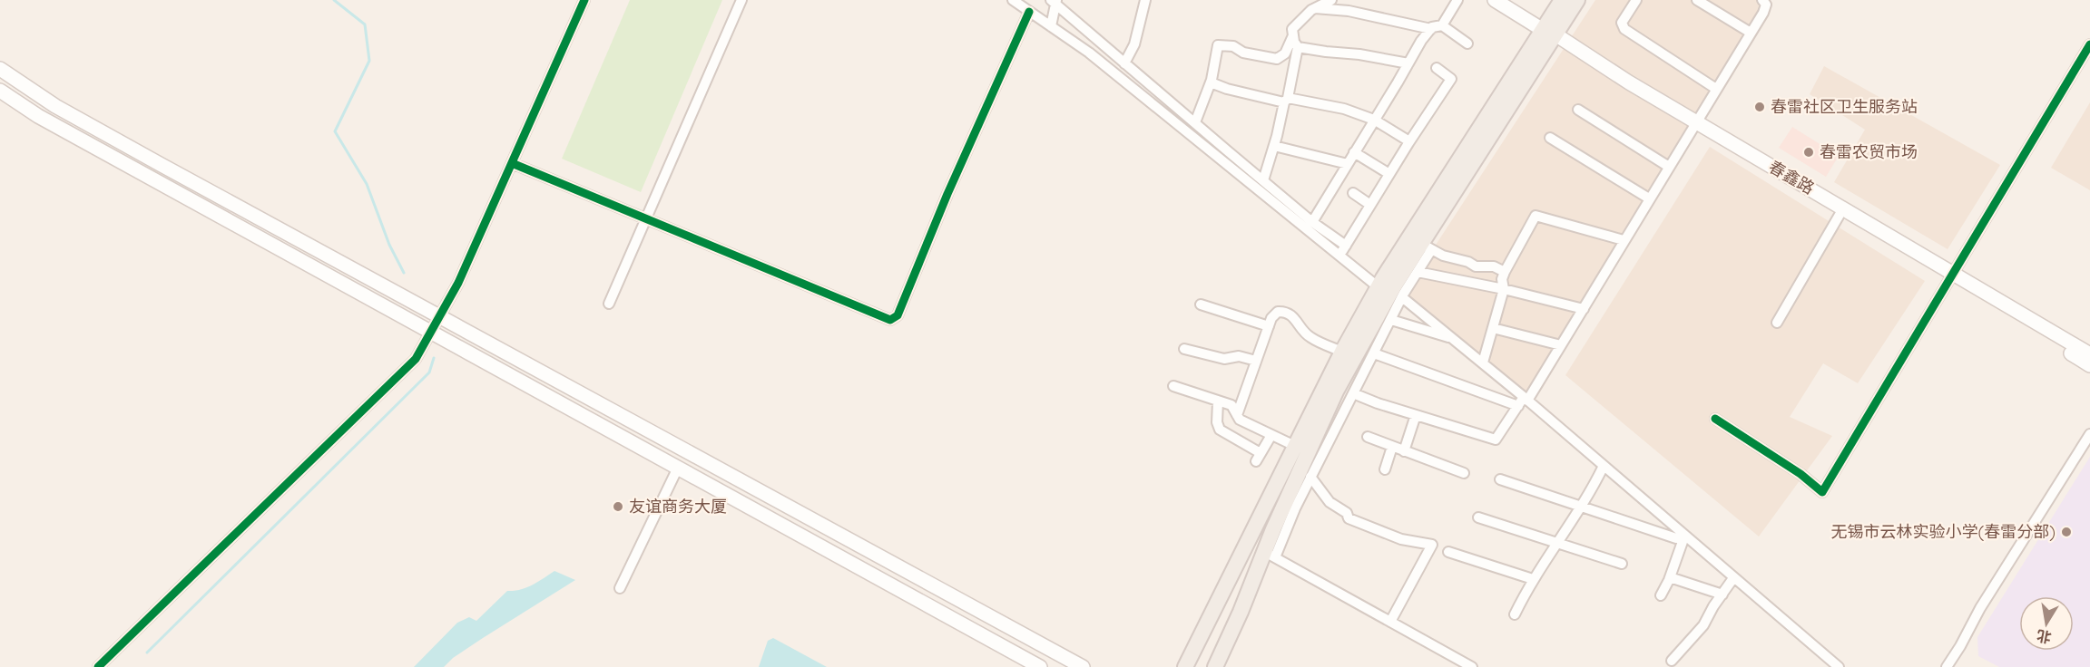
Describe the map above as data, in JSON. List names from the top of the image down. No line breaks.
{"streets":{"main road":["春鑫路"]},"places":["春雷社区卫生服务站","春雷农贸市场","友谊商务大厦","无锡市云林实验小学(春雷分部)"],"north":"bottom"}
